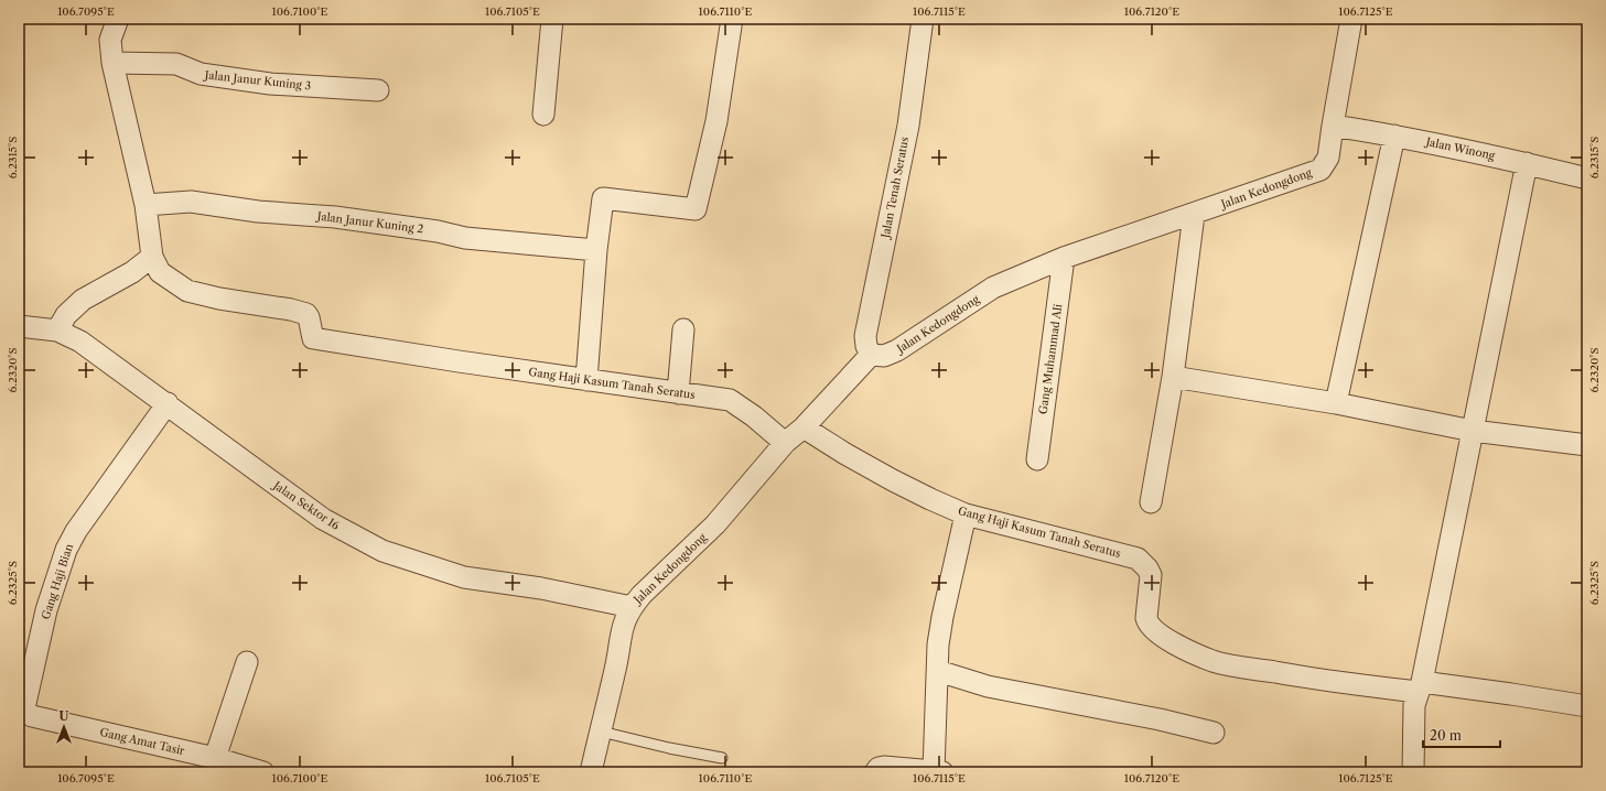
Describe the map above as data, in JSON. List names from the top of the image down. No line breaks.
{"streets":{"street":["Jalan Janur Kuning 3","Jalan Winong","Jalan Tenah Seratus","Jalan Kedongdong","Jalan Janur Kuning 2","Gang Muhammad Ali","Gang Haji Kasum Tanah Seratus","Jalan Sektor 16","Gang Haji Bian","Gang Amat Tasir"]},"crossings":[["Jalan Winong","Jalan Kedongdong"],["Jalan Tenah Seratus","Jalan Kedongdong"],["Jalan Kedongdong","Gang Muhammad Ali"],["Jalan Kedongdong","Gang Haji Kasum Tanah Seratus"],["Jalan Kedongdong","Jalan Sektor 16"],["Jalan Sektor 16","Gang Haji Bian"],["Gang Haji Bian","Gang Amat Tasir"]],"scale_bar":"20 m","north":"top","coordinates":["106.7095°E","106.7100°E","106.7105°E","106.7110°E","106.7115°E","106.7120°E","106.7125°E","6.2315°S","6.2320°S","6.2325°S"]}
